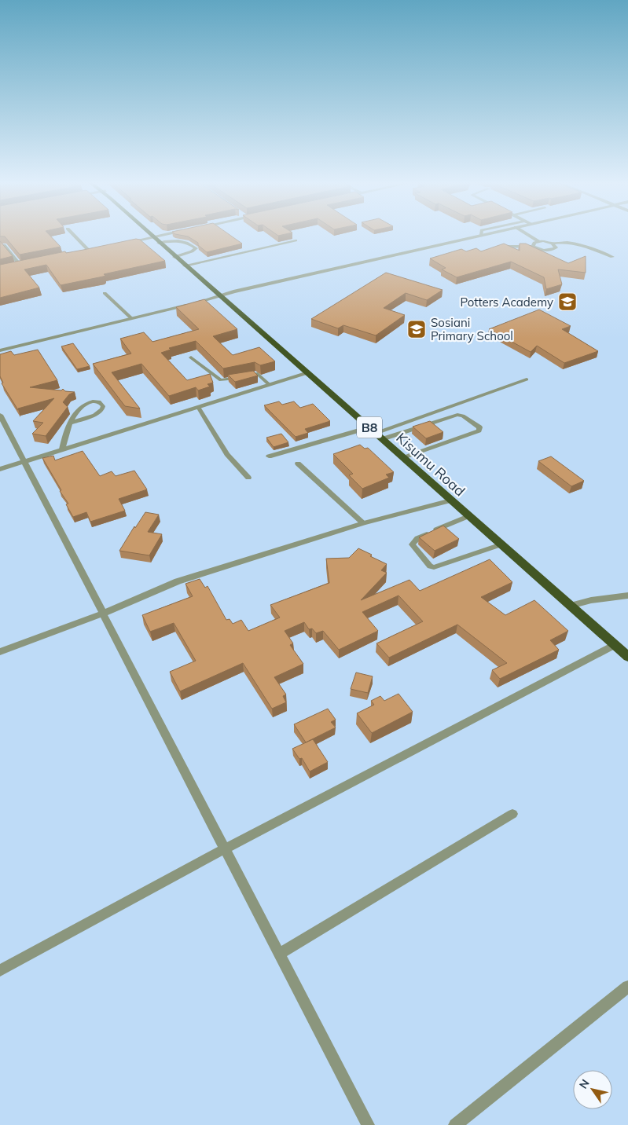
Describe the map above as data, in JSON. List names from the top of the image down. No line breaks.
{"streets":{"highway":["B8","Kisumu Road"]},"places":{"school or university":["Potters Academy","Sosiani Primary School"]},"north":"top left"}
